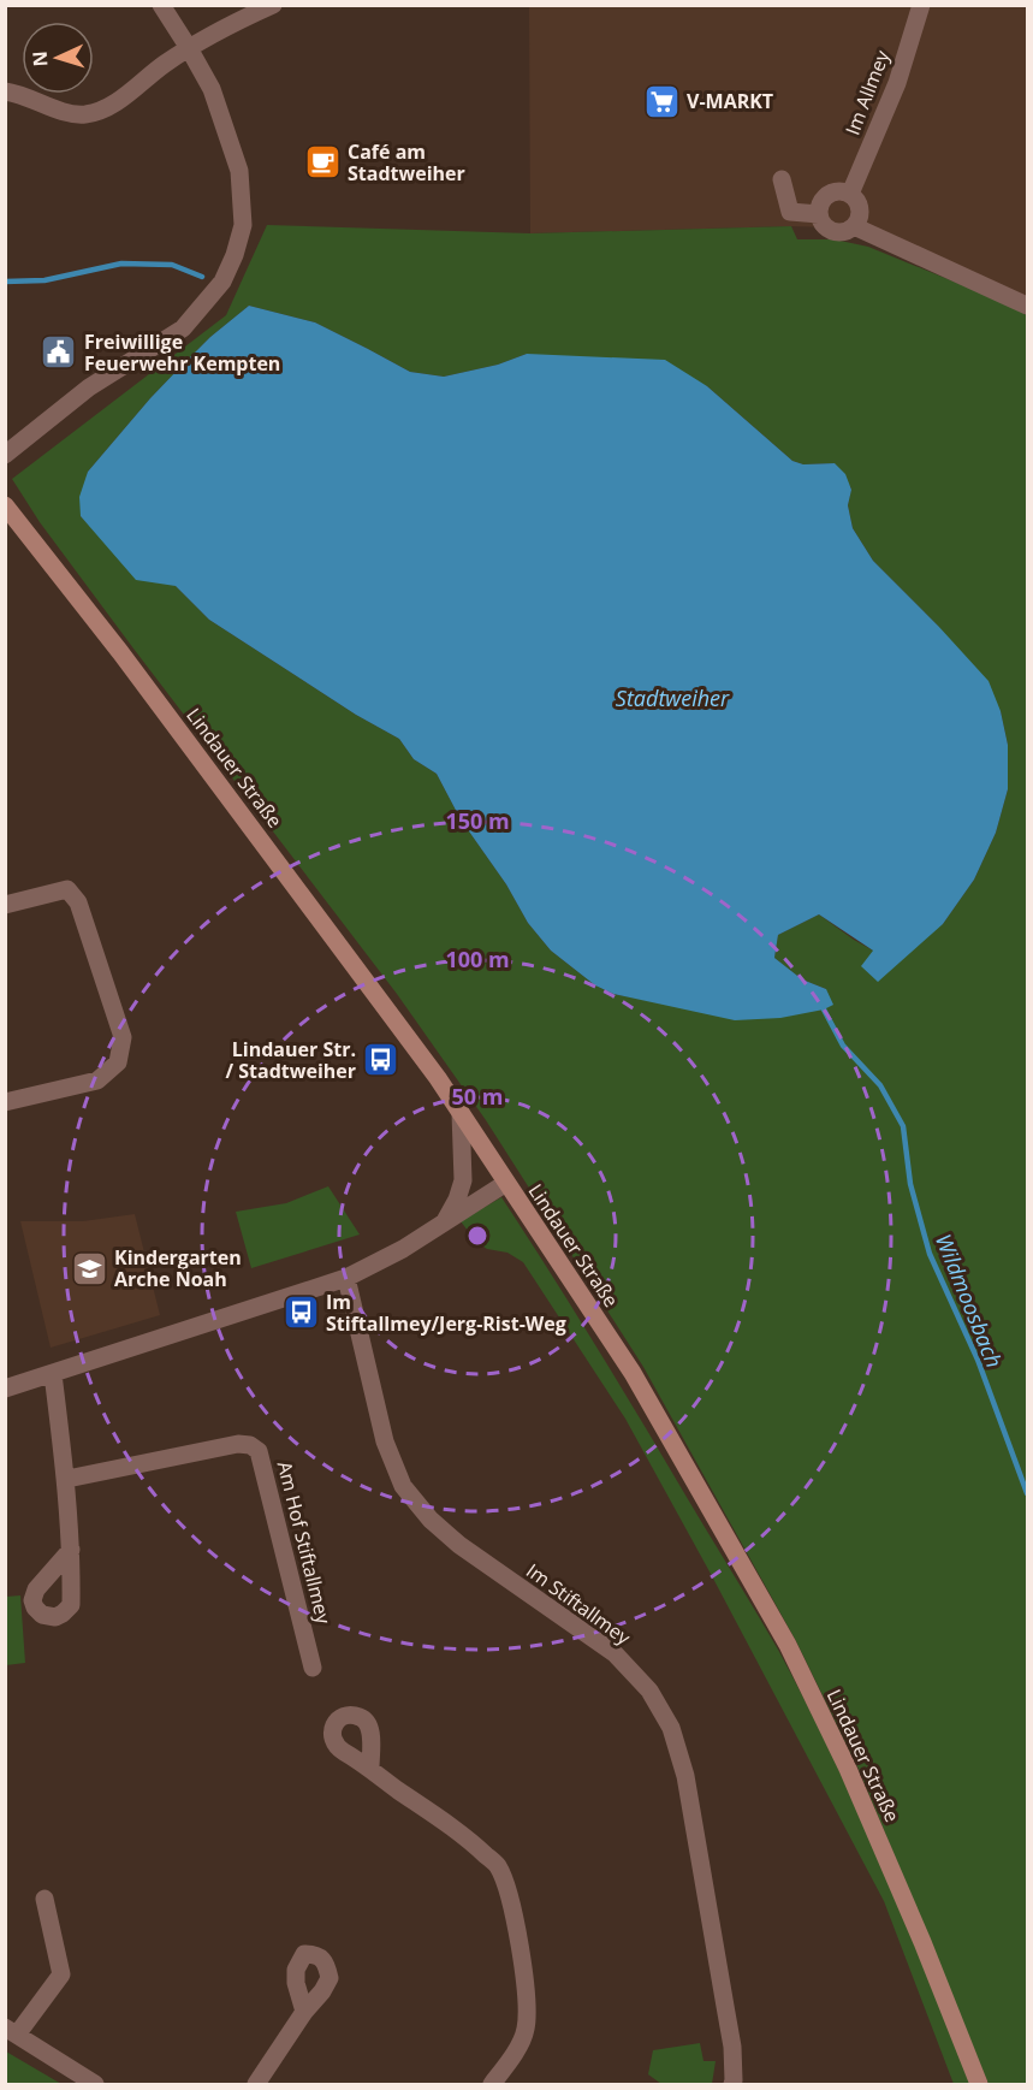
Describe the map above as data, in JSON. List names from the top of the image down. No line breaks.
{"streets":{"main road":["Lindauer Straße"],"street":["Im Allmey","Am Hof Stiftallmey","Im Stiftallmey"]},"water":["Stadtweiher","Wildmoosbach"],"places":{"supermarket":["V-MARKT"],"cafe":["Café am Stadtweiher"],"public building":["Freiwillige Feuerwehr Kempten"],"bus stop":["Lindauer Str. / Stadtweiher","Im Stiftallmey/Jerg-Rist-Weg"],"school or university":["Kindergarten Arche Noah"]},"north":"left","rings":["150 m","100 m","50 m"]}
